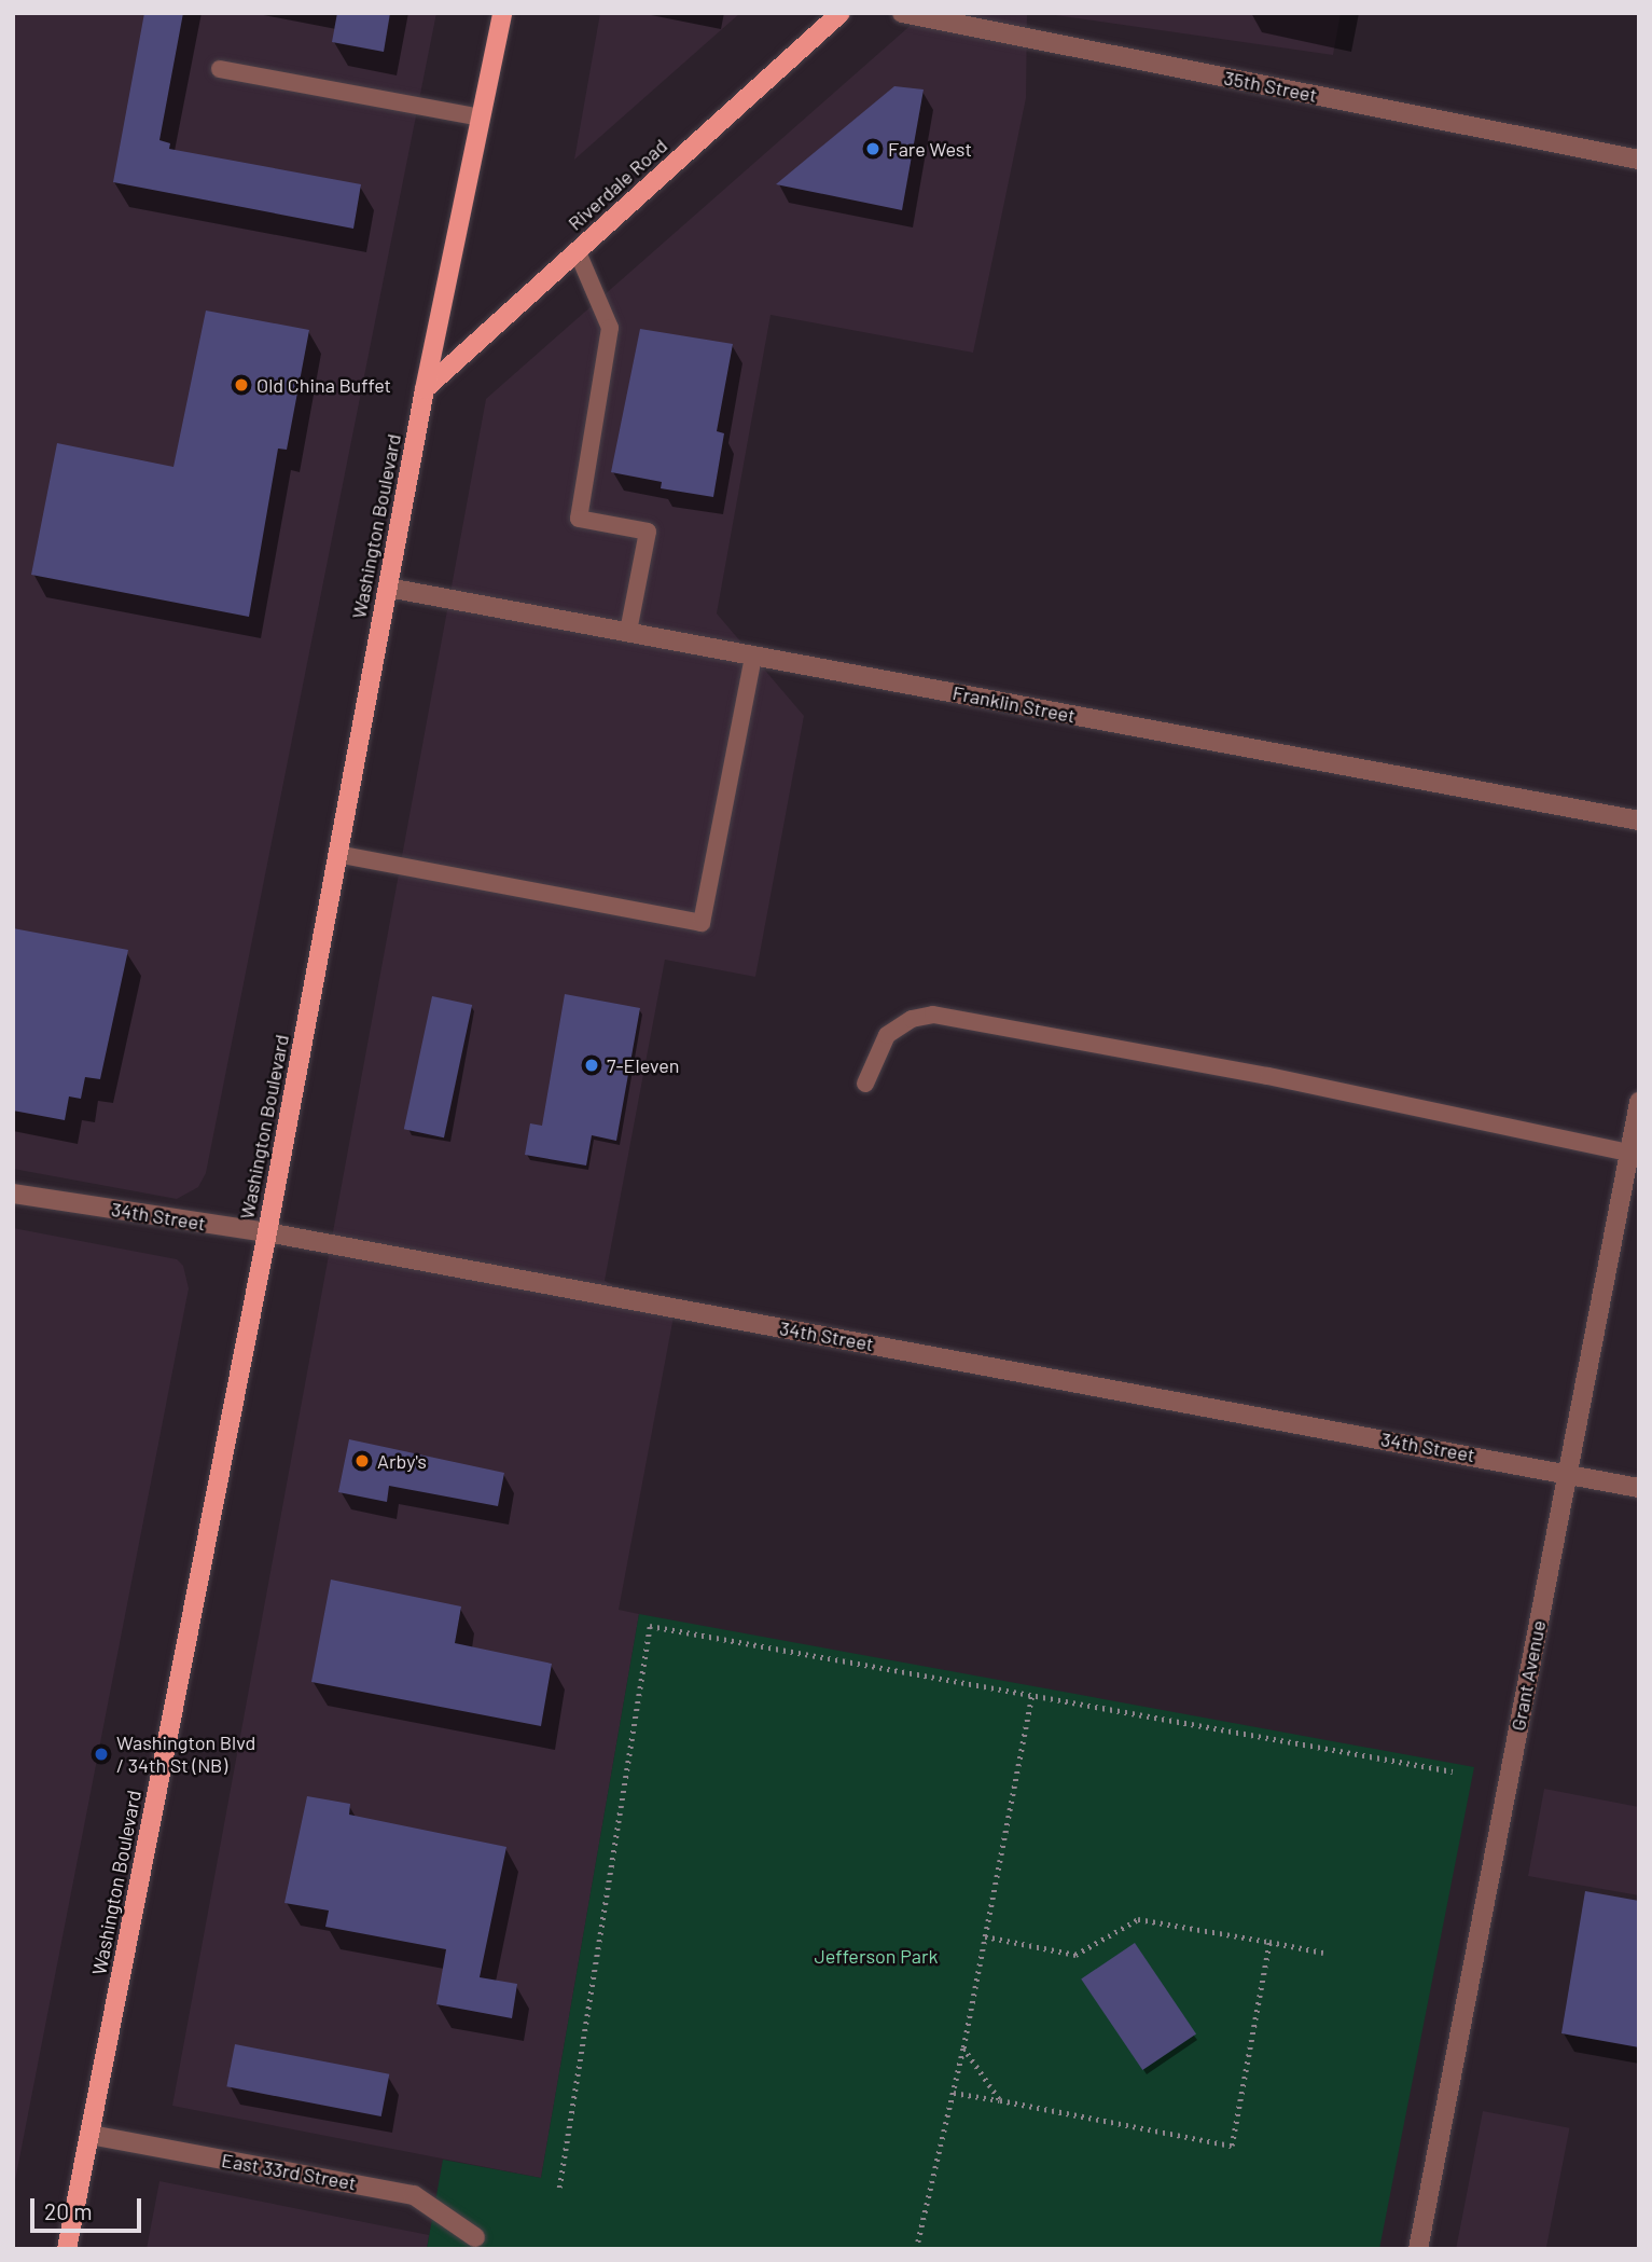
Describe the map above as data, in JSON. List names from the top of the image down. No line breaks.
{"streets":{"main road":["Riverdale Road","Washington Boulevard"],"street":["35th Street","Franklin Street","34th Street","Grant Avenue","East 33rd Street"]},"crossings":[["Riverdale Road","Washington Boulevard"],["Washington Boulevard","Franklin Street"],["Washington Boulevard","34th Street"],["Washington Boulevard","East 33rd Street"],["34th Street","Grant Avenue"]],"parks":["Jefferson Park"],"places":["Fare West","Old China Buffet","7-Eleven","Arby's","Washington Blvd / 34th St (NB)"],"scale_bar":"20 m"}
